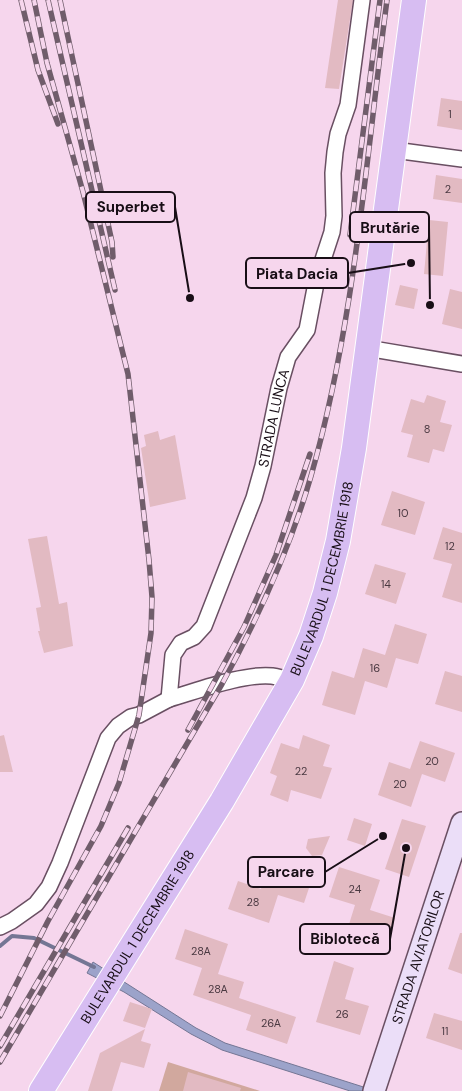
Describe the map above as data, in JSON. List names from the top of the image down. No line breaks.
{"streets":{"main road":["BULEVARDUL 1 DECEMBRIE 1918"],"street":["STRADA LUNCA","STRADA AVIATORILOR"]},"places":["Piata Dacia","Superbet","Brutărie","Parcare","Biblotecă"],"house_numbers":["1","2","8","10","12","14","16","20","22","20","24","28","28A","28A","26","26A","11"]}
